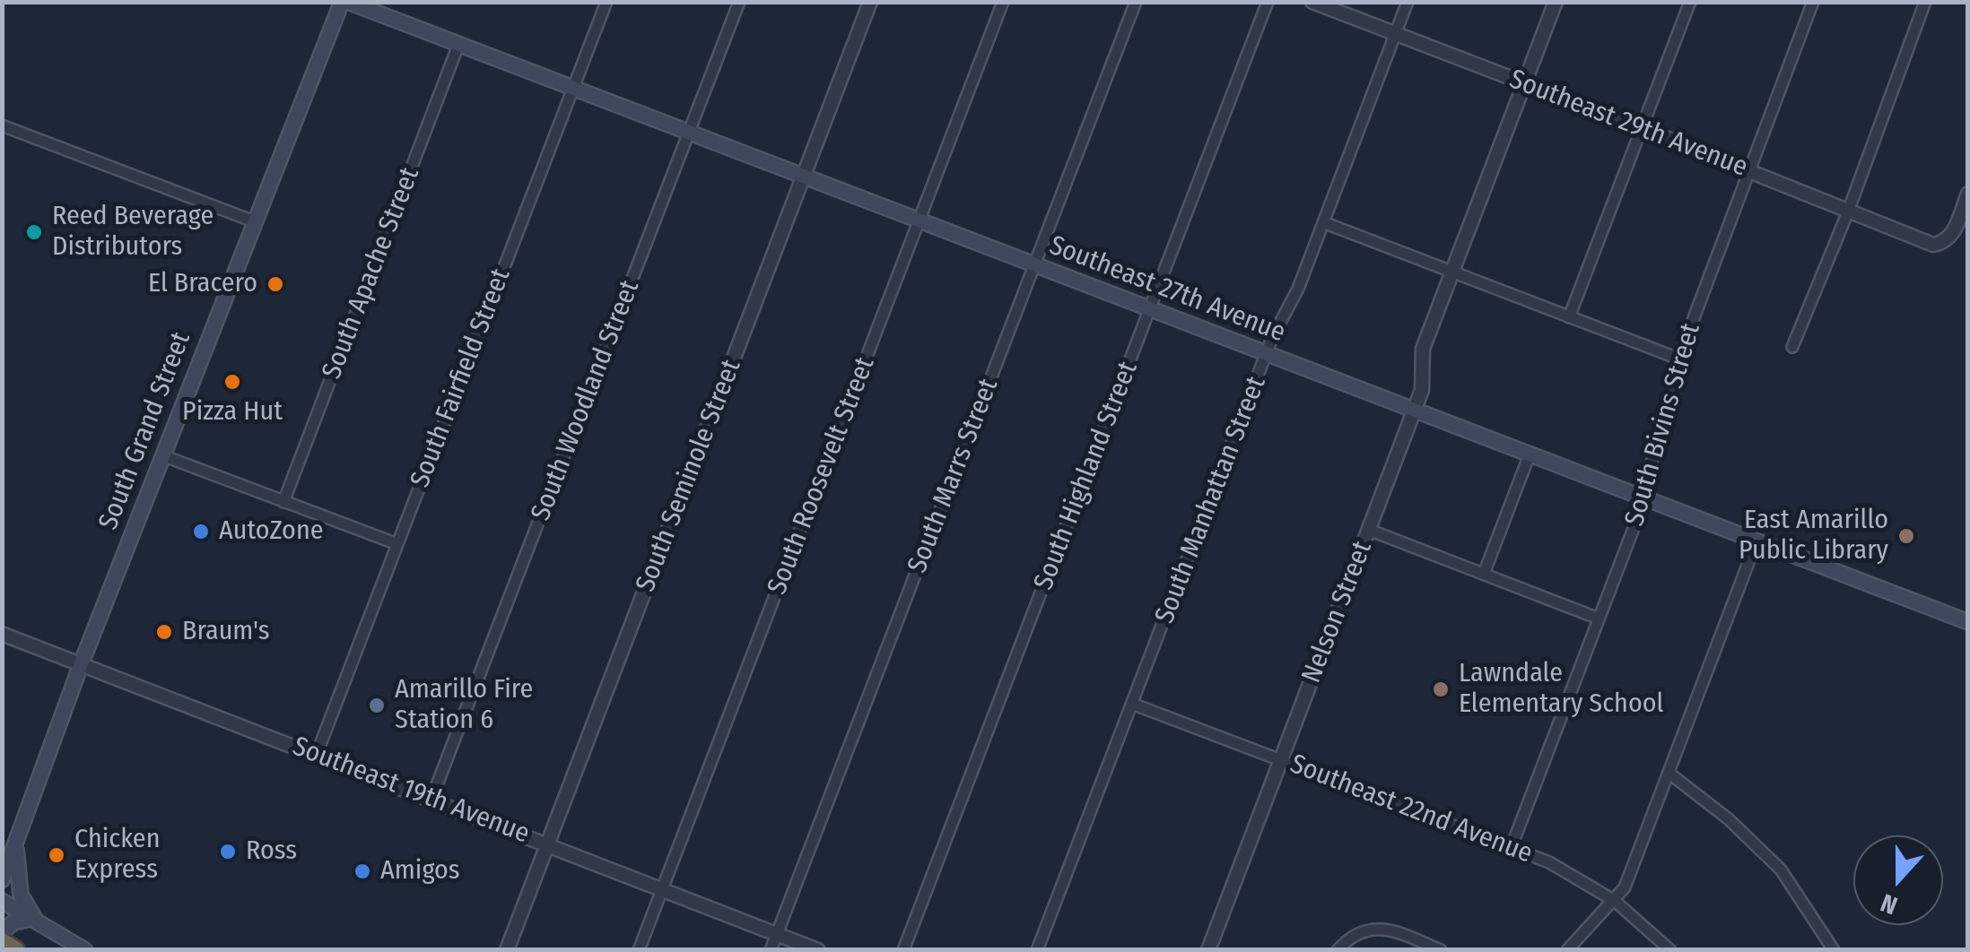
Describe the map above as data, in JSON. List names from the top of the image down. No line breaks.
{"streets":{"main road":["Southeast 27th Avenue","South Grand Street"],"street":["Southeast 29th Avenue","South Apache Street","South Fairfield Street","South Woodland Street","South Bivins Street","South Seminole Street","South Roosevelt Street","South Marrs Street","South Highland Street","South Manhattan Street","Nelson Street","Southeast 19th Avenue","Southeast 22nd Avenue"]},"crossings":[["Southeast 29th Avenue","South Bivins Street"],["Southeast 29th Avenue","South Manhattan Street"],["Southeast 29th Avenue","Nelson Street"],["South Apache Street","Southeast 27th Avenue"],["Southeast 27th Avenue","South Fairfield Street"],["Southeast 27th Avenue","South Woodland Street"],["Southeast 27th Avenue","South Bivins Street"],["Southeast 27th Avenue","South Grand Street"],["Southeast 27th Avenue","South Seminole Street"],["Southeast 27th Avenue","South Roosevelt Street"],["Southeast 27th Avenue","South Marrs Street"],["Southeast 27th Avenue","South Highland Street"],["Southeast 27th Avenue","South Manhattan Street"],["Southeast 27th Avenue","Nelson Street"],["South Fairfield Street","Southeast 19th Avenue"],["South Woodland Street","Southeast 19th Avenue"],["South Bivins Street","Southeast 22nd Avenue"],["South Grand Street","Southeast 19th Avenue"],["South Seminole Street","Southeast 19th Avenue"],["South Roosevelt Street","Southeast 19th Avenue"],["South Marrs Street","Southeast 19th Avenue"],["South Manhattan Street","Southeast 22nd Avenue"],["Nelson Street","Southeast 22nd Avenue"]],"places":["Reed Beverage Distributors","El Bracero","Pizza Hut","AutoZone","East Amarillo Public Library","Braum's","Lawndale Elementary School","Amarillo Fire Station 6","Ross","Chicken Express","Amigos"],"north":"bottom"}
